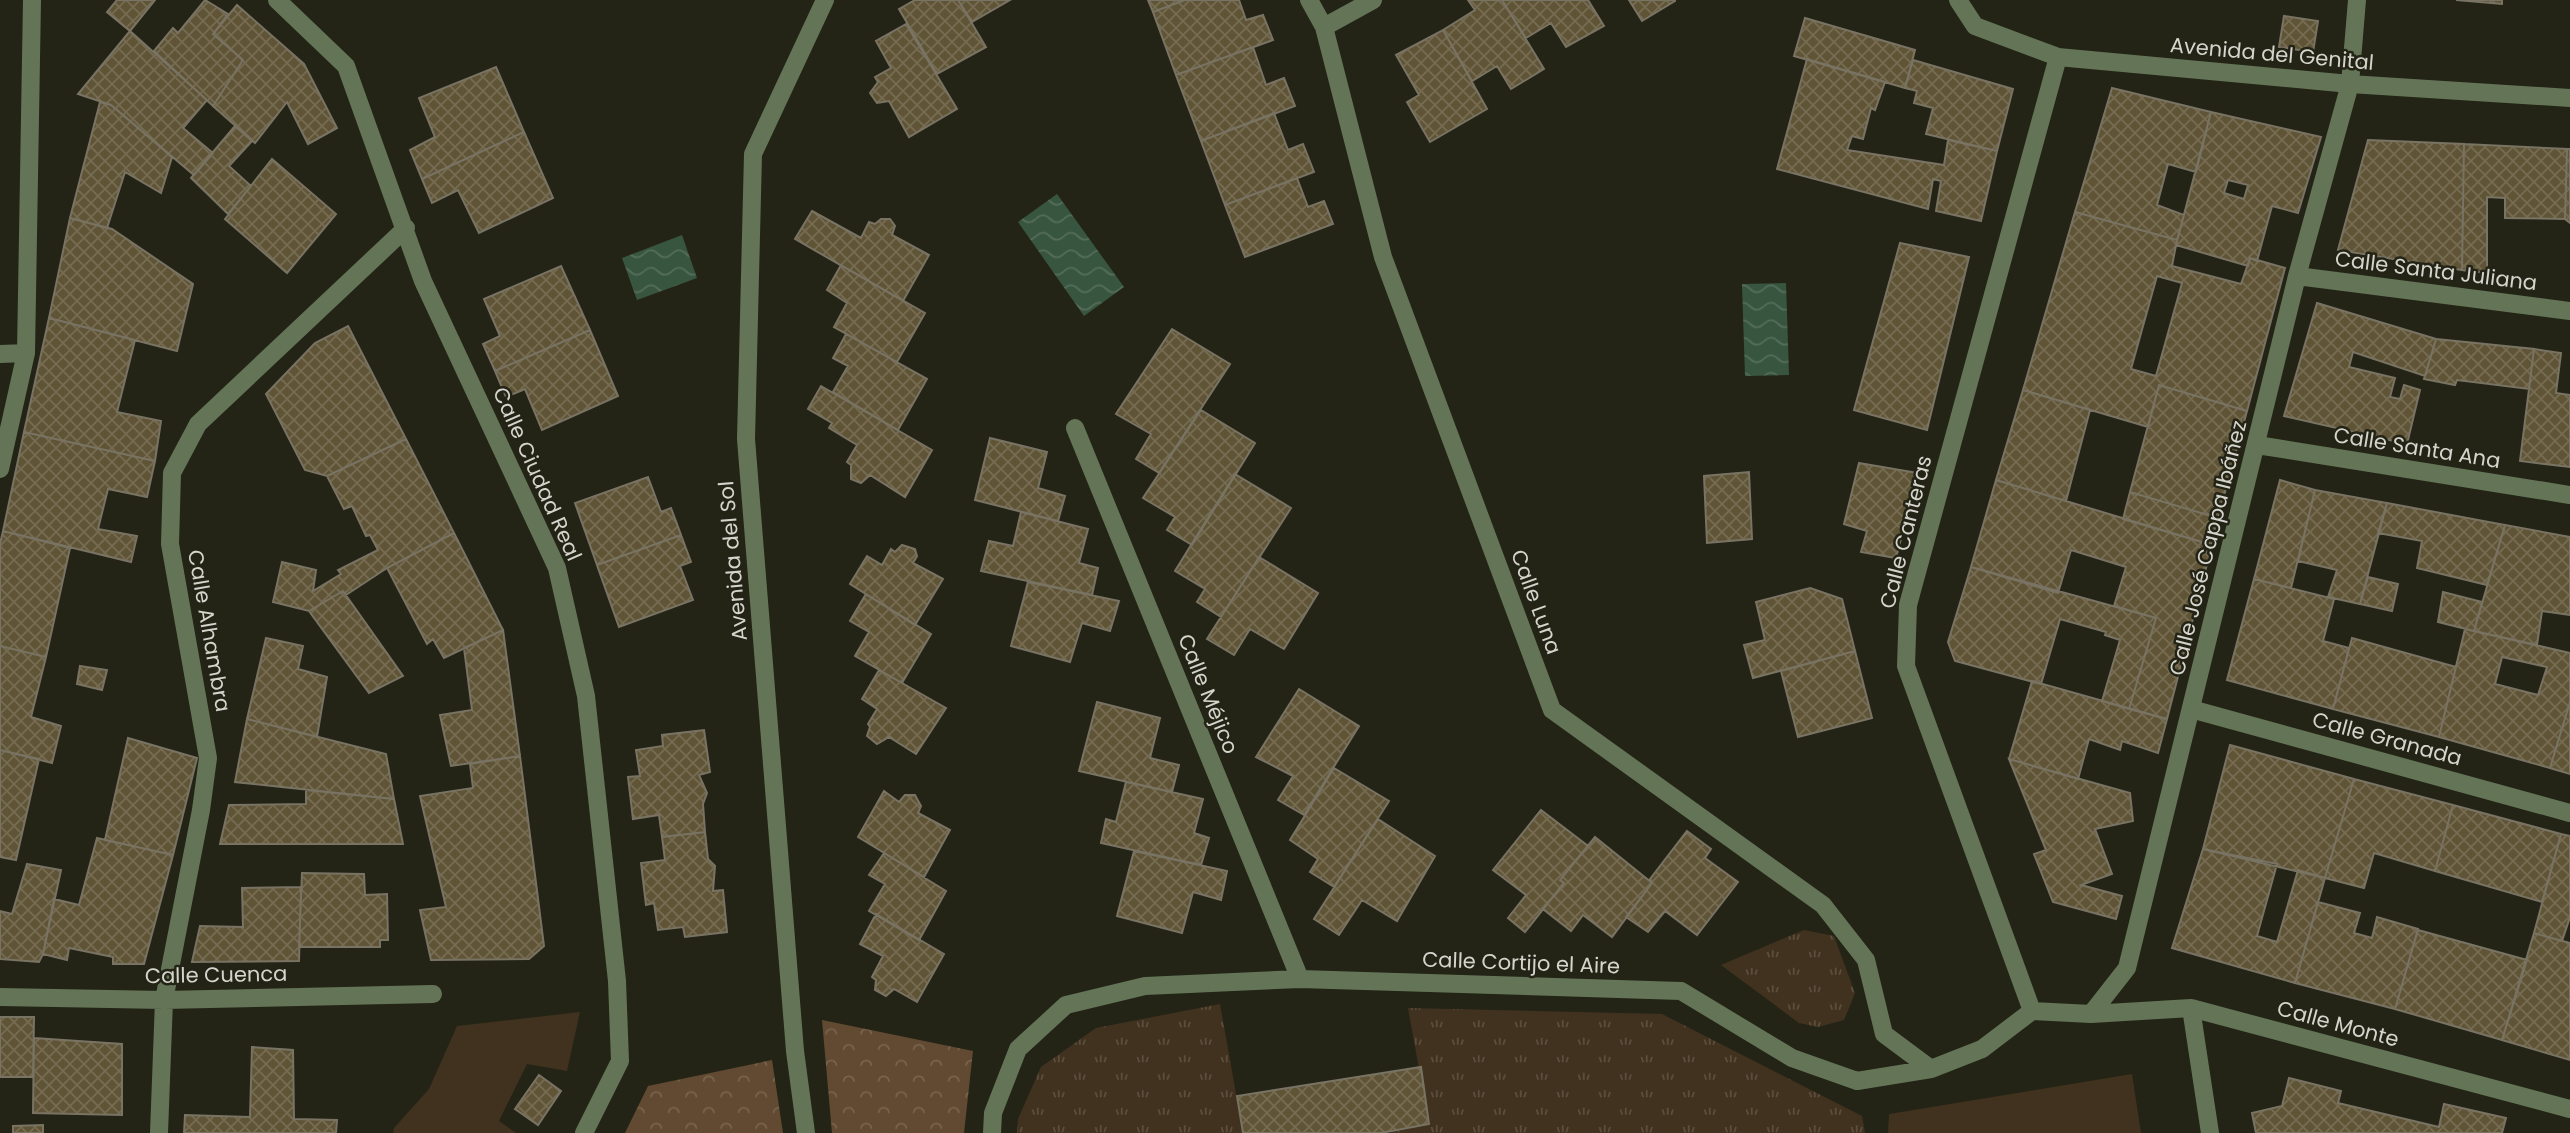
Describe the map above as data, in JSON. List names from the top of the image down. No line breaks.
{"streets":{"street":["Avenida del Genital","Calle Santa Juliana","Calle Santa Ana","Calle Ciudad Real","Calle Canteras","Calle José Cappa Ibáñez","Avenida del Sol","Calle Luna","Calle Alhambra","Calle Méjico","Calle Granada","Calle Cortijo el Aire","Calle Cuenca","Calle Monte"]},"crossings":[["Avenida del Genital","Calle Canteras"],["Avenida del Genital","Calle José Cappa Ibáñez"],["Calle Santa Juliana","Calle José Cappa Ibáñez"],["Calle Santa Ana","Calle José Cappa Ibáñez"],["Calle Ciudad Real","Calle Alhambra"],["Calle Canteras","Calle Cortijo el Aire"],["Calle José Cappa Ibáñez","Calle Granada"],["Calle José Cappa Ibáñez","Calle Monte"],["Calle Luna","Calle Cortijo el Aire"],["Calle Alhambra","Calle Cuenca"],["Calle Méjico","Calle Cortijo el Aire"]]}
